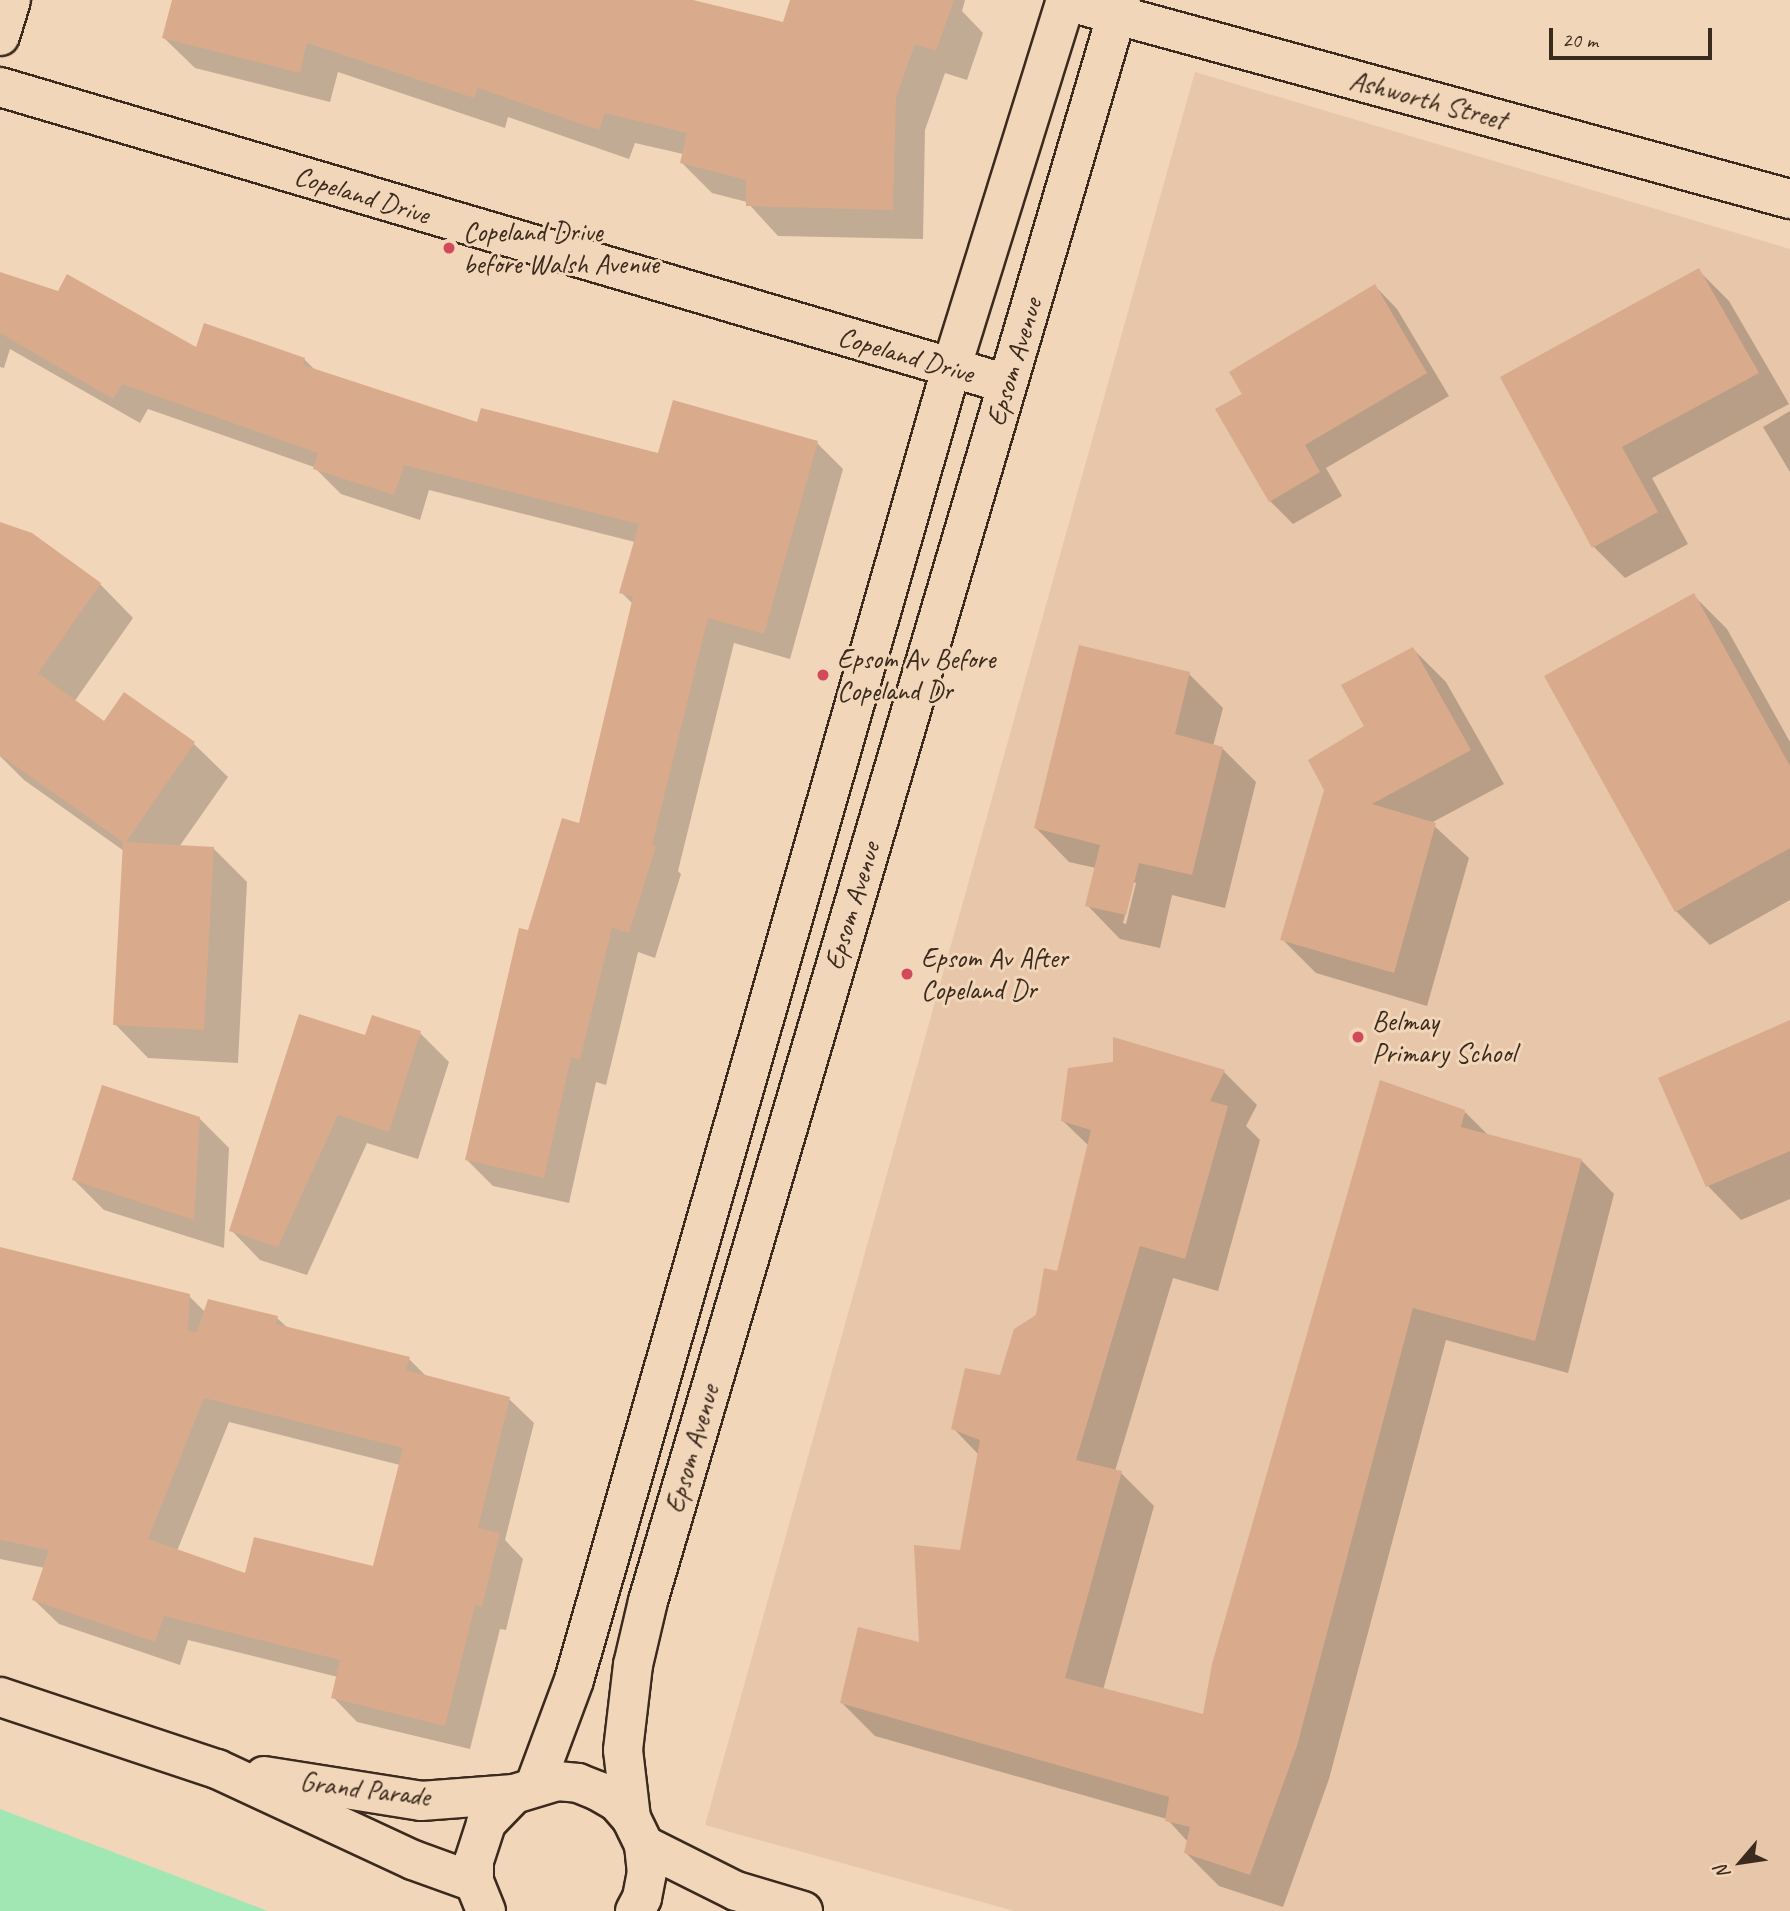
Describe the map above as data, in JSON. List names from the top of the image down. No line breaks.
{"streets":{"street":["Ashworth Street","Copeland Drive","Epsom Avenue","Grand Parade"]},"crossings":[["Ashworth Street","Epsom Avenue"],["Copeland Drive","Epsom Avenue"],["Epsom Avenue","Grand Parade"]],"places":["Copeland Drive before Walsh Avenue","Epsom Av Before Copeland Dr","Epsom Av After Copeland Dr","Belmay Primary School"],"scale_bar":"20 m","north":"bottom left"}
